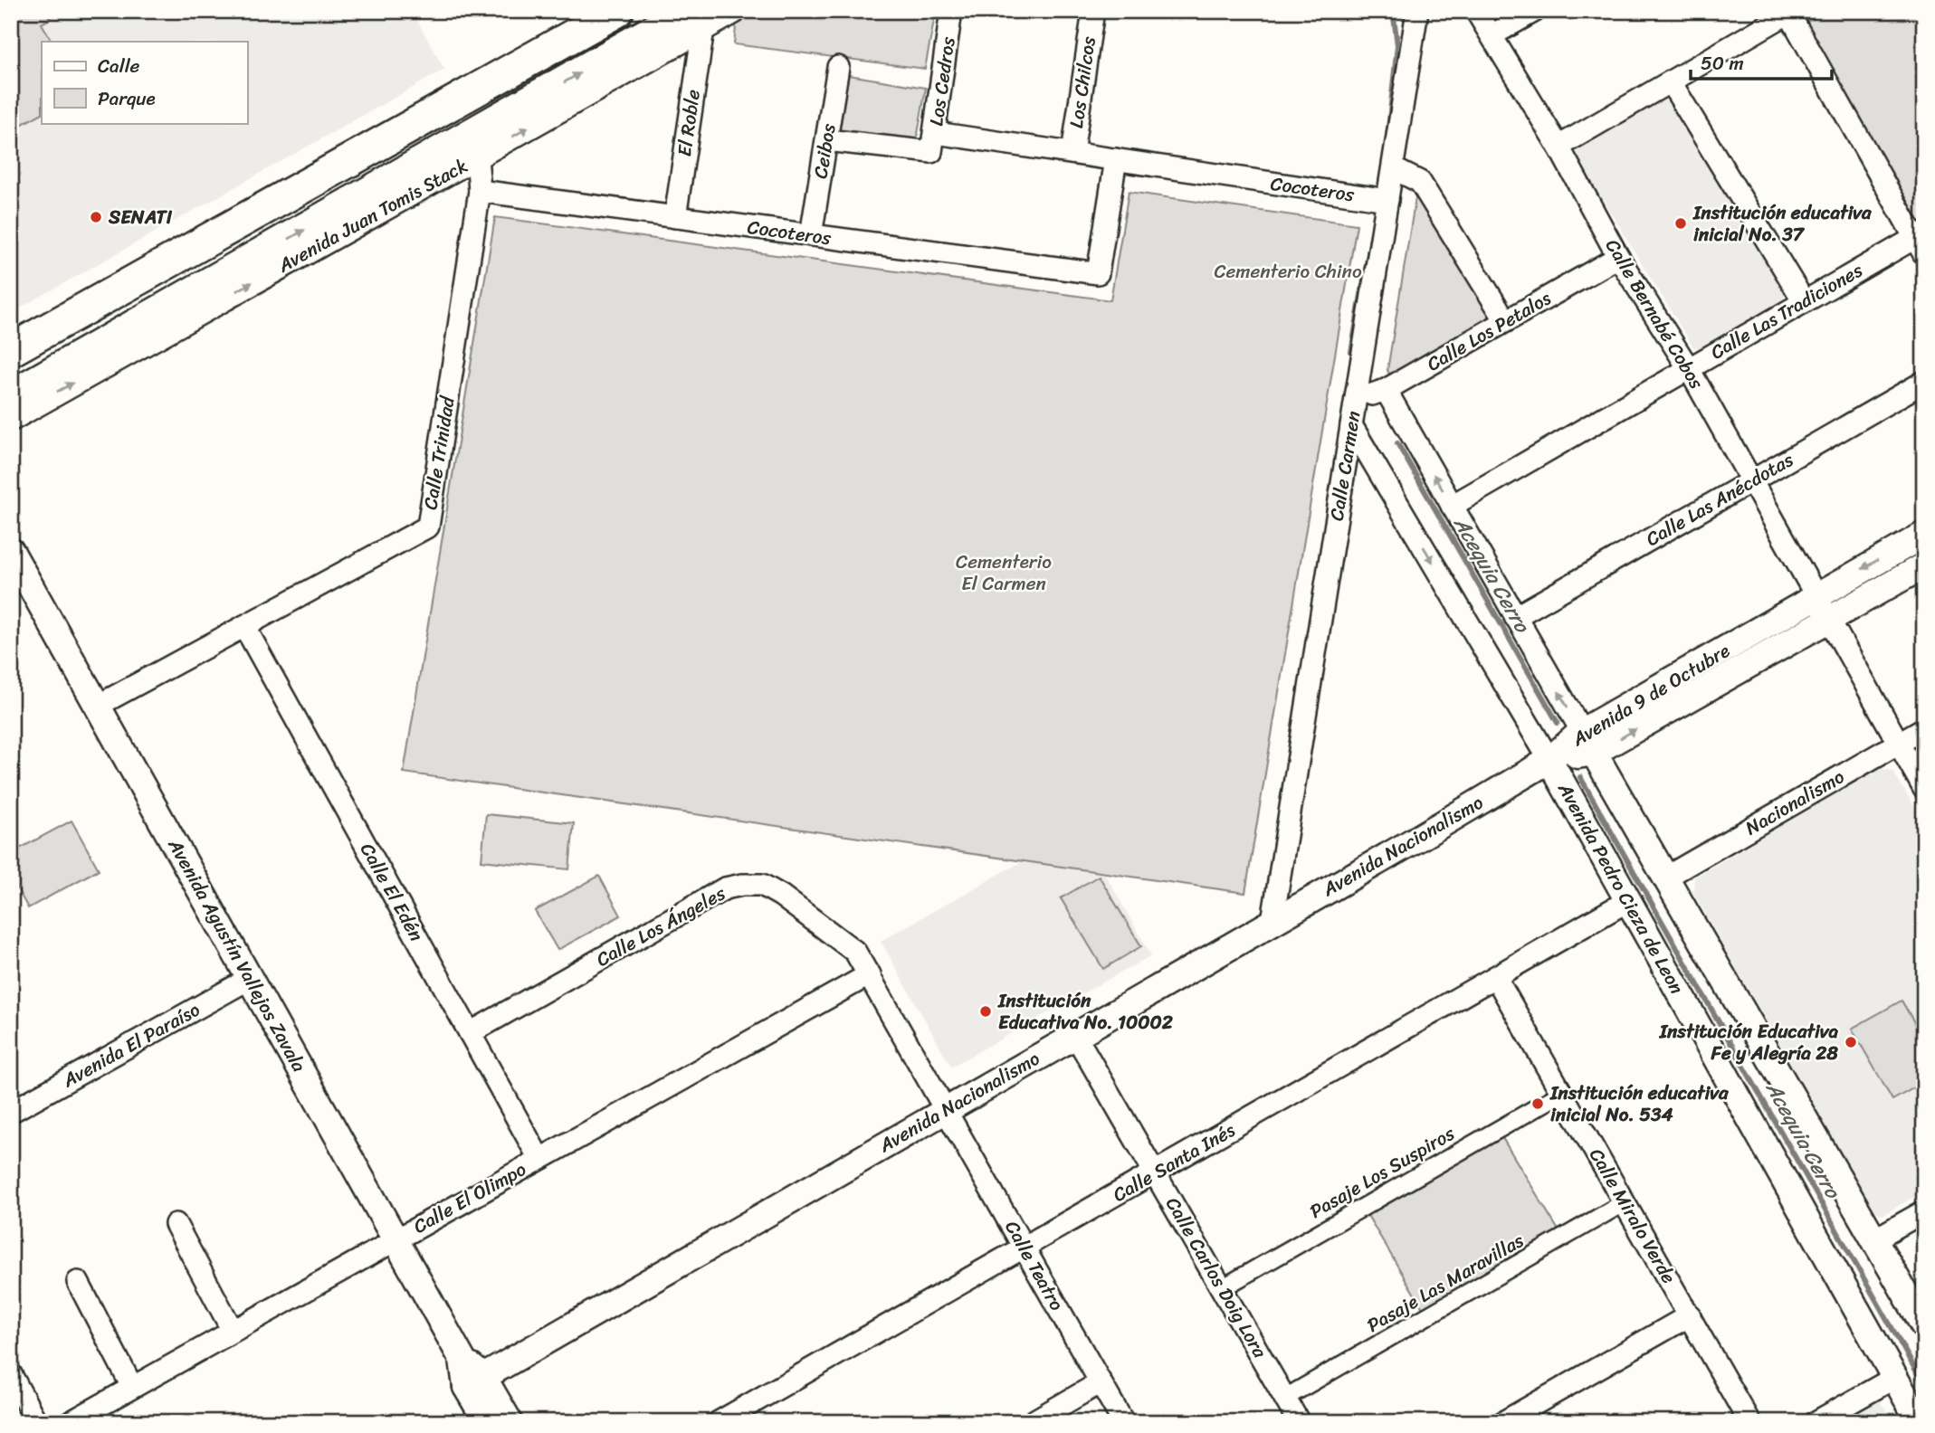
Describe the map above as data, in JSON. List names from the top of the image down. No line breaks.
{"streets":{"main road":["Avenida Juan Tomis Stack"],"street":["Los Cedros","Los Chilcos","El Roble","Ceibos","Cocoteros","Calle Las Tradiciones","Calle Bernabé Cobos","Calle Los Petalos","Calle Trinidad","Calle Carmen","Calle Las Anécdotas","Avenida 9 de Octubre","Nacionalismo","Avenida Nacionalismo","Avenida Pedro Cieza de Leon","Calle El Edén","Calle Los Ángeles","Avenida Agustín Vallejos Zavala","Avenida El Paraíso","Calle Santa Inés","Pasaje Los Suspiros","Calle El Olimpo","Calle Miralo Verde","Calle Teatro","Calle Carlos Doig Lora","Pasaje Las Maravillas"]},"crossings":[["Los Cedros","Cocoteros"],["Los Chilcos","Cocoteros"],["El Roble","Cocoteros"],["El Roble","Avenida Juan Tomis Stack"],["Ceibos","Cocoteros"],["Cocoteros","Calle Trinidad"],["Cocoteros","Calle Carmen"],["Avenida Juan Tomis Stack","Calle Trinidad"],["Calle Las Tradiciones","Calle Bernabé Cobos"],["Calle Bernabé Cobos","Calle Los Petalos"],["Calle Bernabé Cobos","Calle Las Anécdotas"],["Calle Bernabé Cobos","Avenida 9 de Octubre"],["Calle Bernabé Cobos","Nacionalismo"],["Calle Los Petalos","Calle Carmen"],["Calle Trinidad","Calle El Edén"],["Calle Trinidad","Avenida Agustín Vallejos Zavala"],["Calle Carmen","Avenida Nacionalismo"],["Calle Carmen","Avenida Pedro Cieza de Leon"],["Avenida 9 de Octubre","Avenida Nacionalismo"],["Avenida 9 de Octubre","Avenida Pedro Cieza de Leon"],["Avenida Nacionalismo","Avenida Pedro Cieza de Leon"],["Avenida Nacionalismo","Calle Los Ángeles"],["Avenida Nacionalismo","Avenida Agustín Vallejos Zavala"],["Avenida Nacionalismo","Calle Teatro"],["Avenida Nacionalismo","Calle Carlos Doig Lora"],["Avenida Pedro Cieza de Leon","Calle Santa Inés"],["Calle El Edén","Calle Los Ángeles"],["Calle El Edén","Calle El Olimpo"],["Calle Los Ángeles","Calle El Olimpo"],["Calle Los Ángeles","Calle Teatro"],["Avenida Agustín Vallejos Zavala","Avenida El Paraíso"],["Avenida Agustín Vallejos Zavala","Calle El Olimpo"],["Calle Santa Inés","Calle Miralo Verde"],["Calle Santa Inés","Calle Teatro"],["Calle Santa Inés","Calle Carlos Doig Lora"],["Pasaje Los Suspiros","Calle Miralo Verde"],["Pasaje Los Suspiros","Calle Carlos Doig Lora"],["Calle Miralo Verde","Pasaje Las Maravillas"],["Calle Carlos Doig Lora","Pasaje Las Maravillas"]],"water":["Acequia Cerro"],"parks":["Cementerio Chino","Cementerio El Carmen"],"places":["SENATI","Institución educativa inicial No. 37","Institución Educativa No. 10002","Institución Educativa Fe y Alegría 28","Institución educativa inicial No. 534"],"legend":["Calle","Parque"],"scale_bar":"50 m"}
